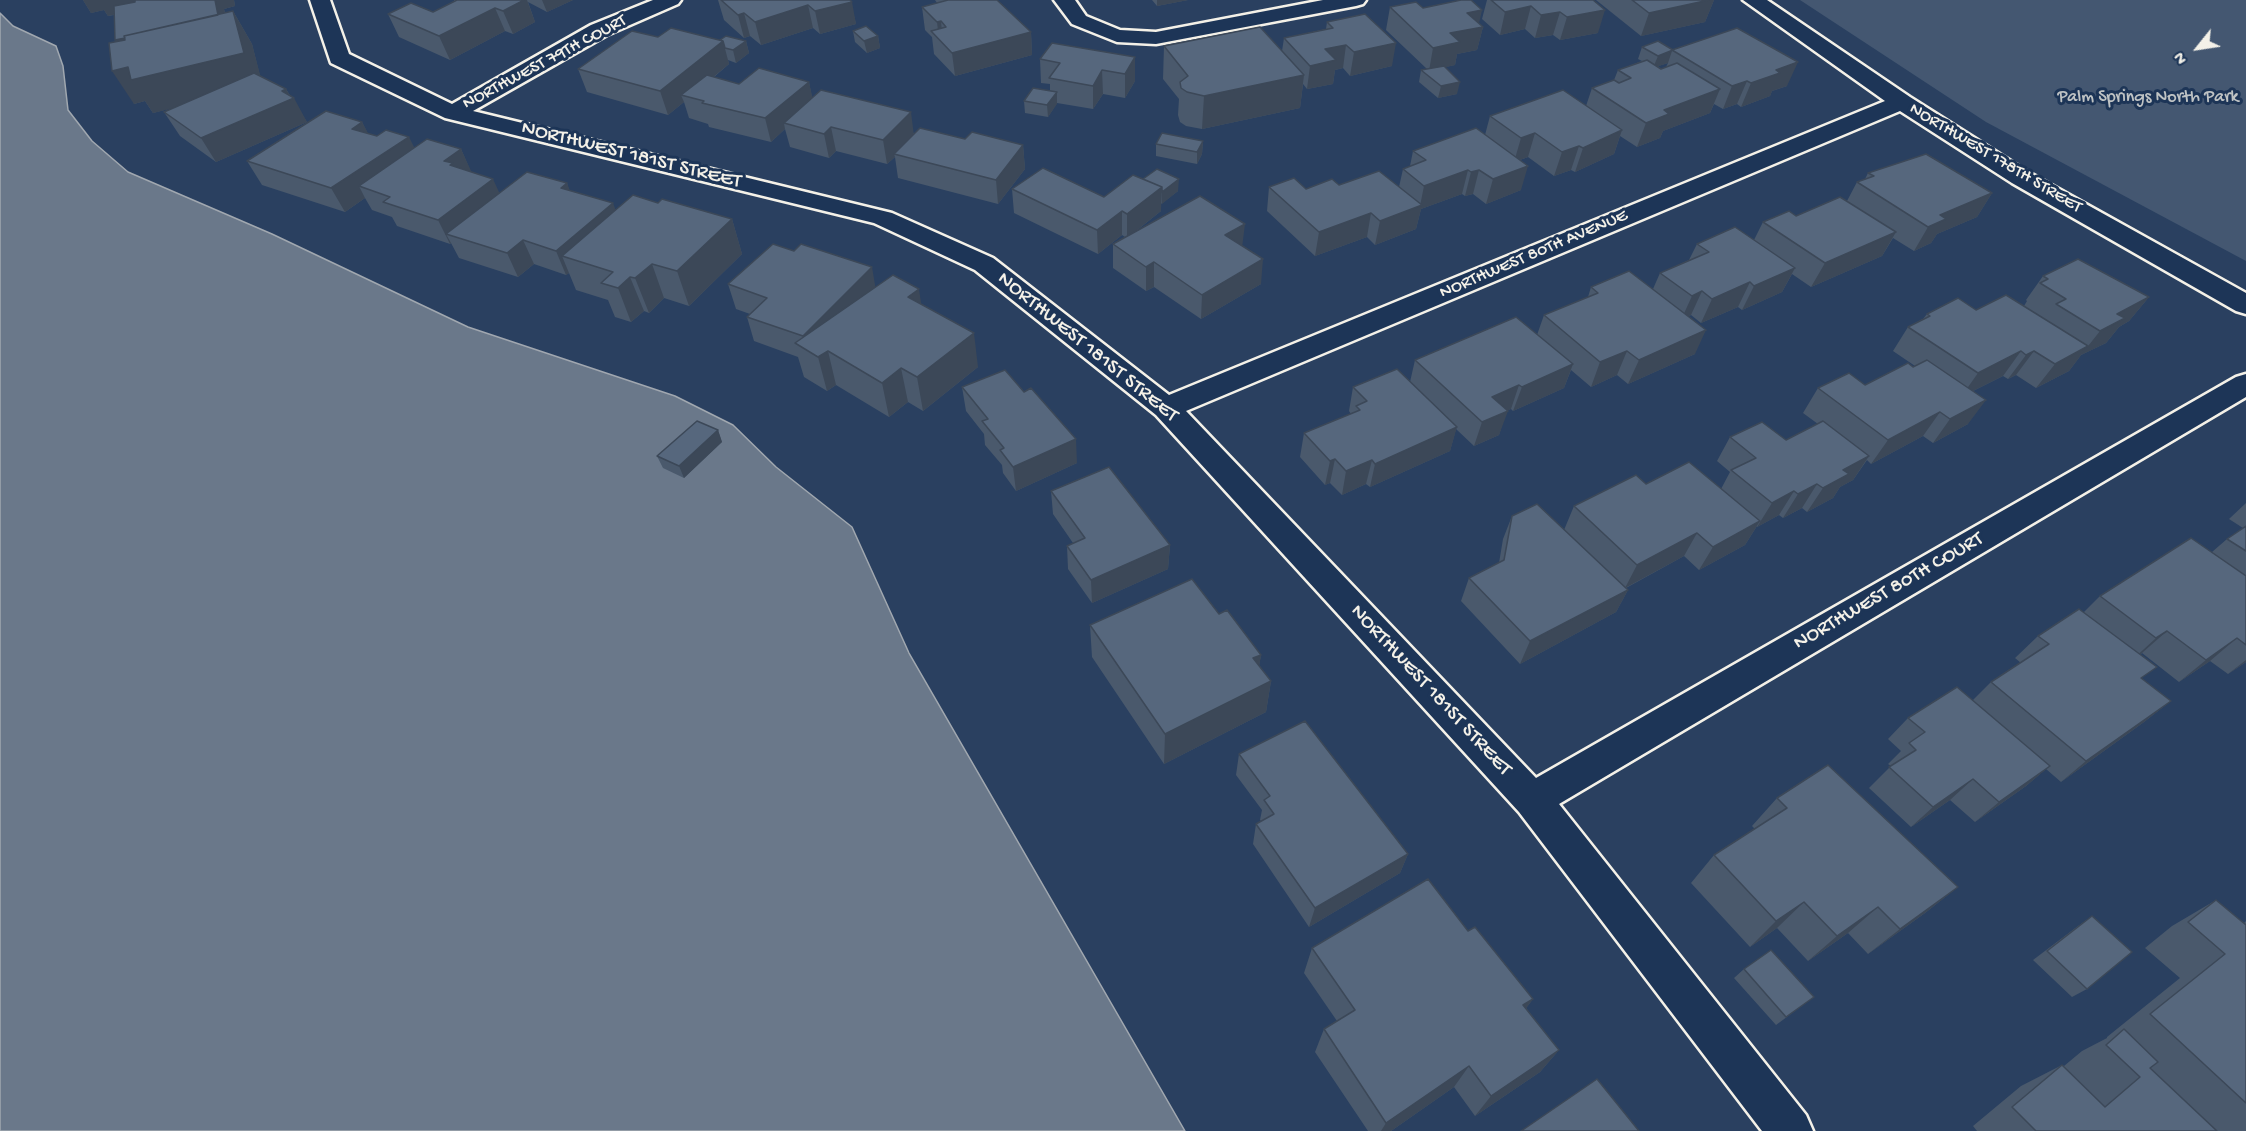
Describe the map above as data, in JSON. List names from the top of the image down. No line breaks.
{"streets":{"street":["NORTHWEST 79TH COURT","NORTHWEST 181ST STREET","NORTHWEST 178TH STREET","NORTHWEST 80TH AVENUE","NORTHWEST 80TH COURT"]},"crossings":[["NORTHWEST 79TH COURT","NORTHWEST 181ST STREET"],["NORTHWEST 181ST STREET","NORTHWEST 80TH AVENUE"],["NORTHWEST 181ST STREET","NORTHWEST 80TH COURT"],["NORTHWEST 178TH STREET","NORTHWEST 80TH AVENUE"]],"parks":["Palm Springs North Park"],"north":"bottom left"}
